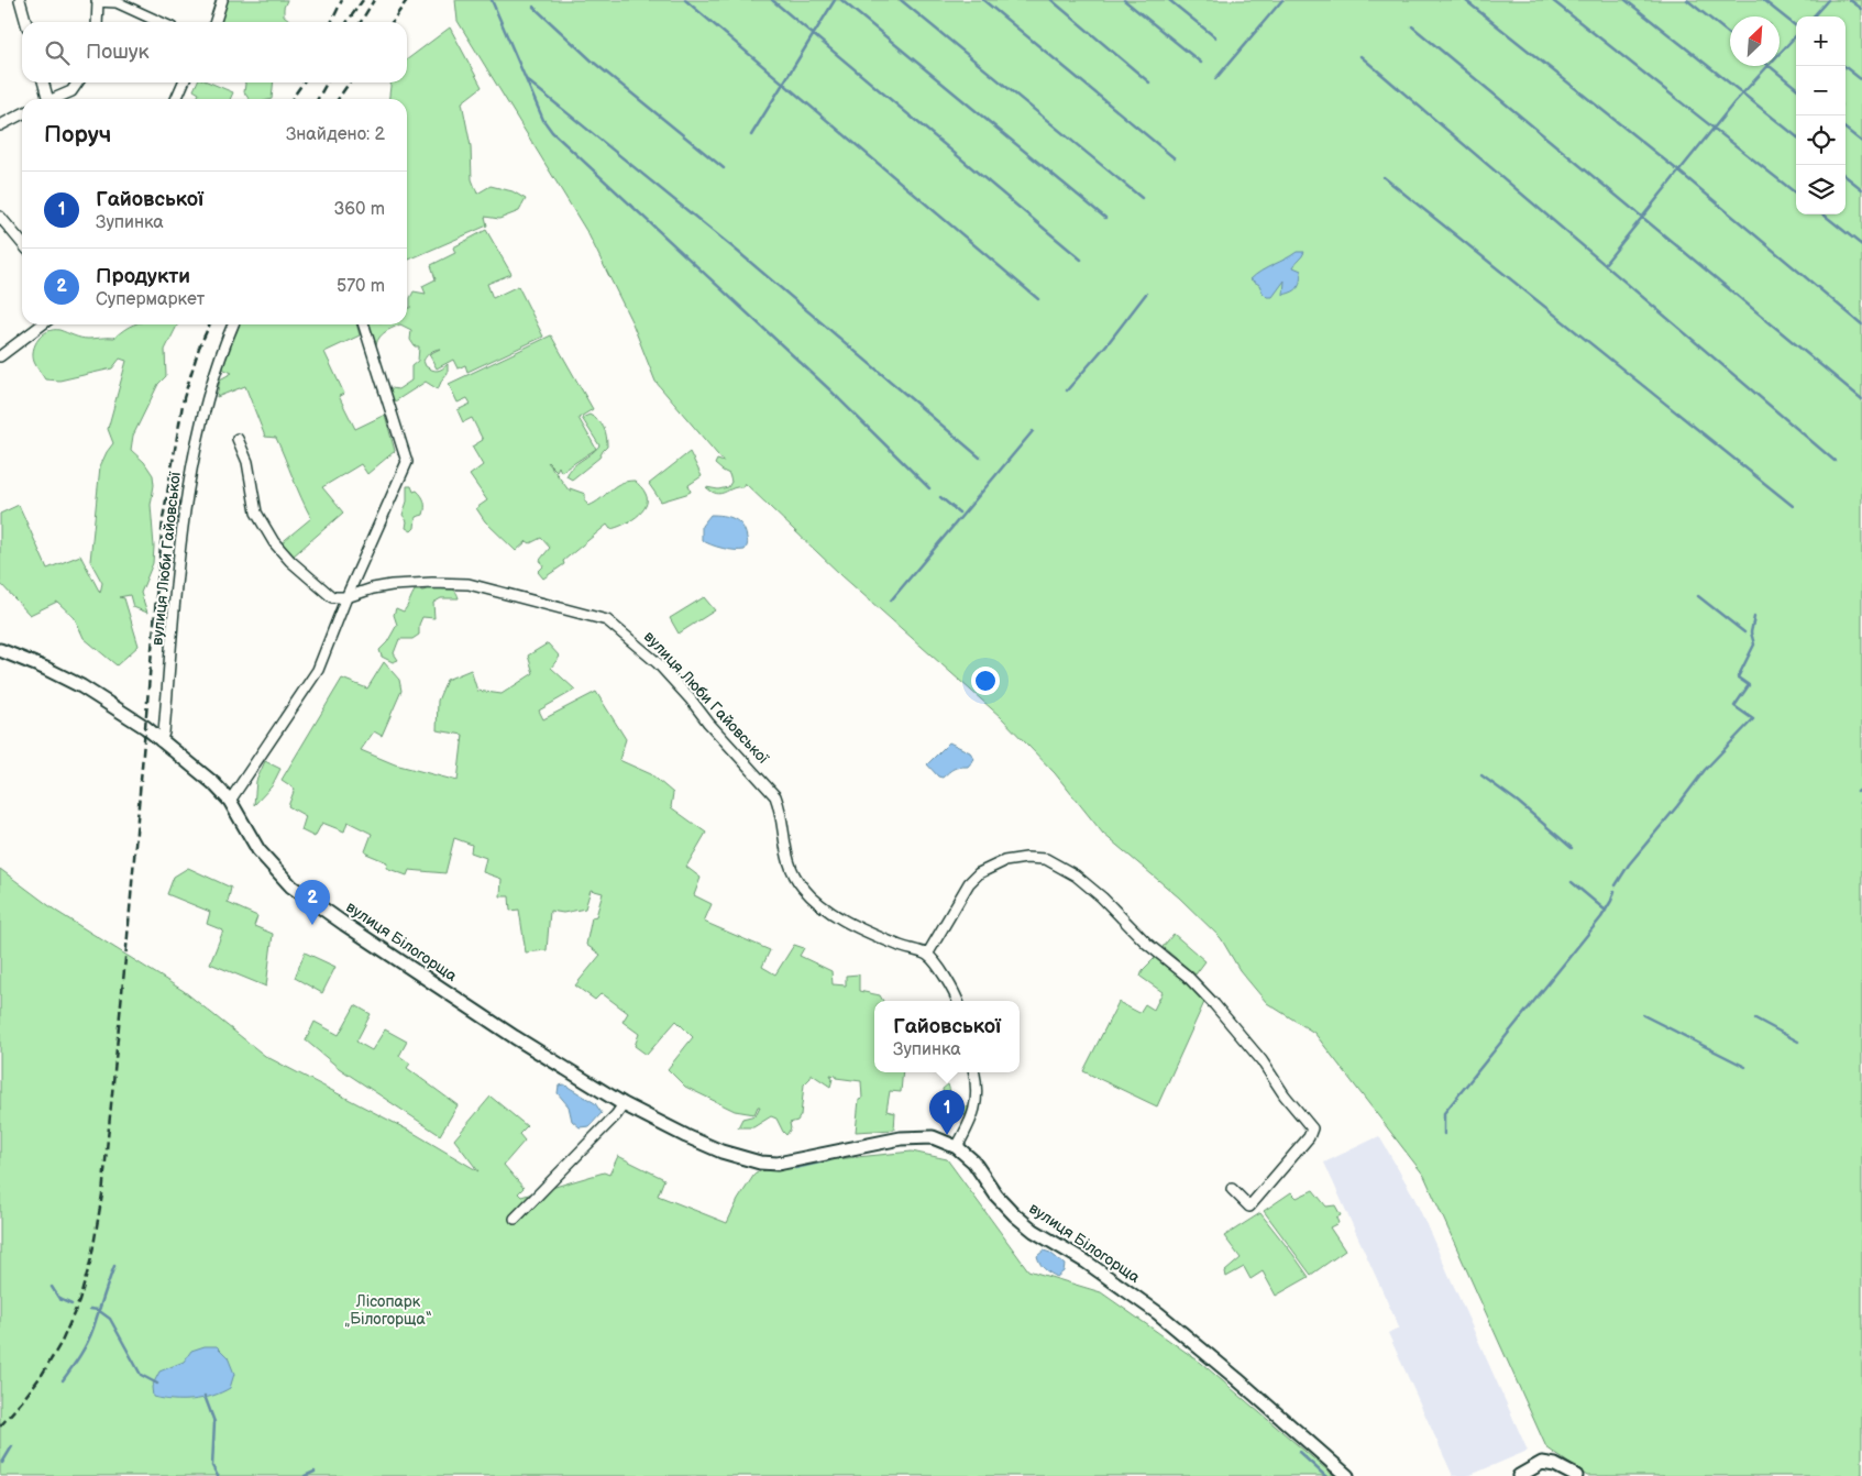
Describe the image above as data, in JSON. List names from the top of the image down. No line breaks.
{"streets":{"street":["вулиця Люби Гайовської","вулиця Білогорща"]},"crossings":[["вулиця Люби Гайовської","вулиця Білогорща"]],"parks":["Лісопарк „Білогорща“"],"north":"top right","page":{"map_buttons":["+","−"],"search":"Пошук","heading":["Поруч","Знайдено: 2"],"list":[{"mark":"1","name":"Гайовської","note":"Зупинка","value":"360 m"},{"mark":"2","name":"Продукти","note":"Супермаркет","value":"570 m"}],"pins":["2","1"],"popup":["Гайовської","Зупинка"]}}
